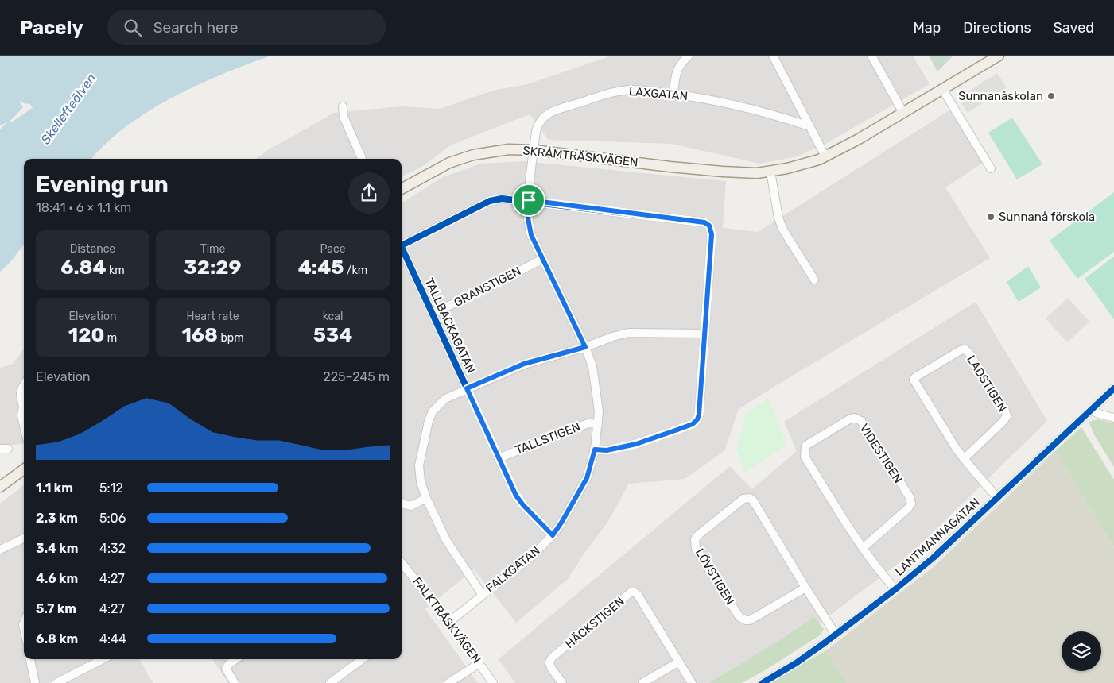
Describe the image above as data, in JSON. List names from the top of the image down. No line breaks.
{"streets":{"main road":["SKRÅMTRÄSKVÄGEN"],"street":["LAXGATAN","GRANSTIGEN","TALLBACKAGATAN","LADSTIGEN","TALLSTIGEN","VIDESTIGEN","LANTMANNAGATAN","FALKGATAN","LÖVSTIGEN","FALKTRÄSKVÄGEN","HÄCKSTIGEN"]},"crossings":[["LAXGATAN","SKRÅMTRÄSKVÄGEN"],["LAXGATAN","FALKGATAN"],["SKRÅMTRÄSKVÄGEN","FALKGATAN"],["GRANSTIGEN","TALLBACKAGATAN"],["GRANSTIGEN","FALKGATAN"],["TALLBACKAGATAN","TALLSTIGEN"],["TALLBACKAGATAN","FALKGATAN"],["LADSTIGEN","LANTMANNAGATAN"],["TALLSTIGEN","FALKGATAN"],["VIDESTIGEN","LANTMANNAGATAN"],["LANTMANNAGATAN","LÖVSTIGEN"],["FALKGATAN","FALKTRÄSKVÄGEN"]],"water":["Skellefteälven"],"places":["Sunnanåskolan","Sunnanå förskola"],"page":{"header":"Pacely","search":"Search here","nav":["Map","Directions","Saved"],"heading":["Evening run","18:41 · 6 × 1.1 km"],"stats":[["Distance","6.84 km"],["Time","32:29"],["Pace","4:45 /km"],["Elevation","120 m"],["Heart rate","168 bpm"],["kcal","534"]],"chart":["Elevation","225–245 m"],"list":[{"name":"1.1 km","note":"5:12"},{"name":"2.3 km","note":"5:06"},{"name":"3.4 km","note":"4:32"},{"name":"4.6 km","note":"4:27"},{"name":"5.7 km","note":"4:27"},{"name":"6.8 km","note":"4:44"}]}}
